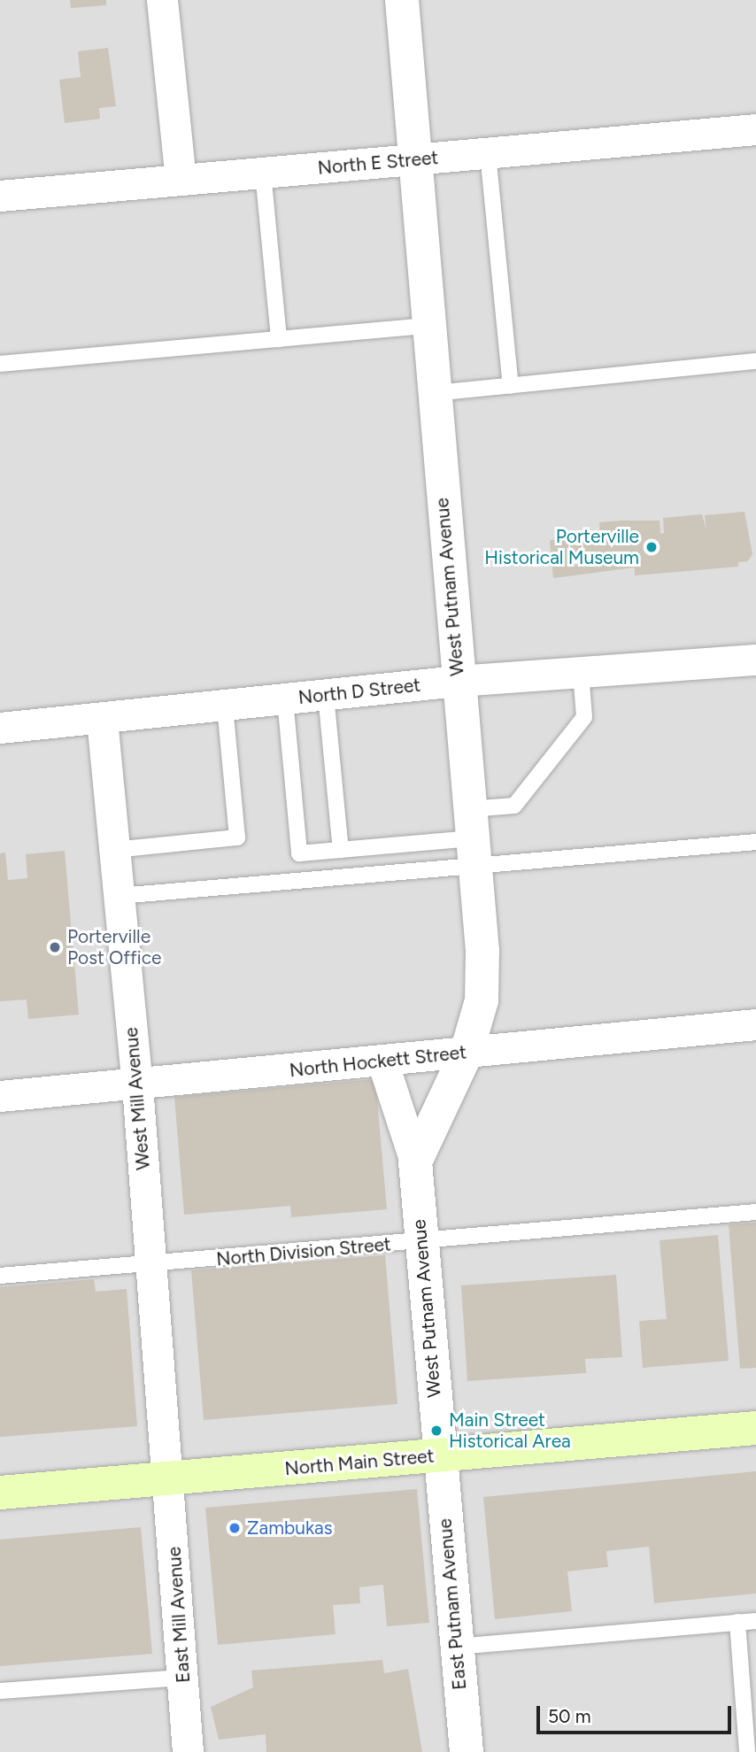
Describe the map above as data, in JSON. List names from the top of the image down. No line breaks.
{"streets":{"main road":["North Main Street"],"street":["North E Street","West Putnam Avenue","North D Street","North Hockett Street","West Mill Avenue","East Putnam Avenue","East Mill Avenue"],"lane":["North Division Street"]},"crossings":[["North E Street","West Putnam Avenue"],["West Putnam Avenue","North D Street"],["West Putnam Avenue","North Hockett Street"],["West Putnam Avenue","North Division Street"],["West Putnam Avenue","North Main Street"],["West Putnam Avenue","East Putnam Avenue"],["North D Street","West Mill Avenue"],["North Hockett Street","West Mill Avenue"],["West Mill Avenue","North Division Street"],["West Mill Avenue","North Main Street"],["West Mill Avenue","East Mill Avenue"],["North Main Street","East Putnam Avenue"],["North Main Street","East Mill Avenue"]],"places":["Porterville Historical Museum","Porterville Post Office","Main Street Historical Area","Zambukas"],"scale_bar":"50 m"}
